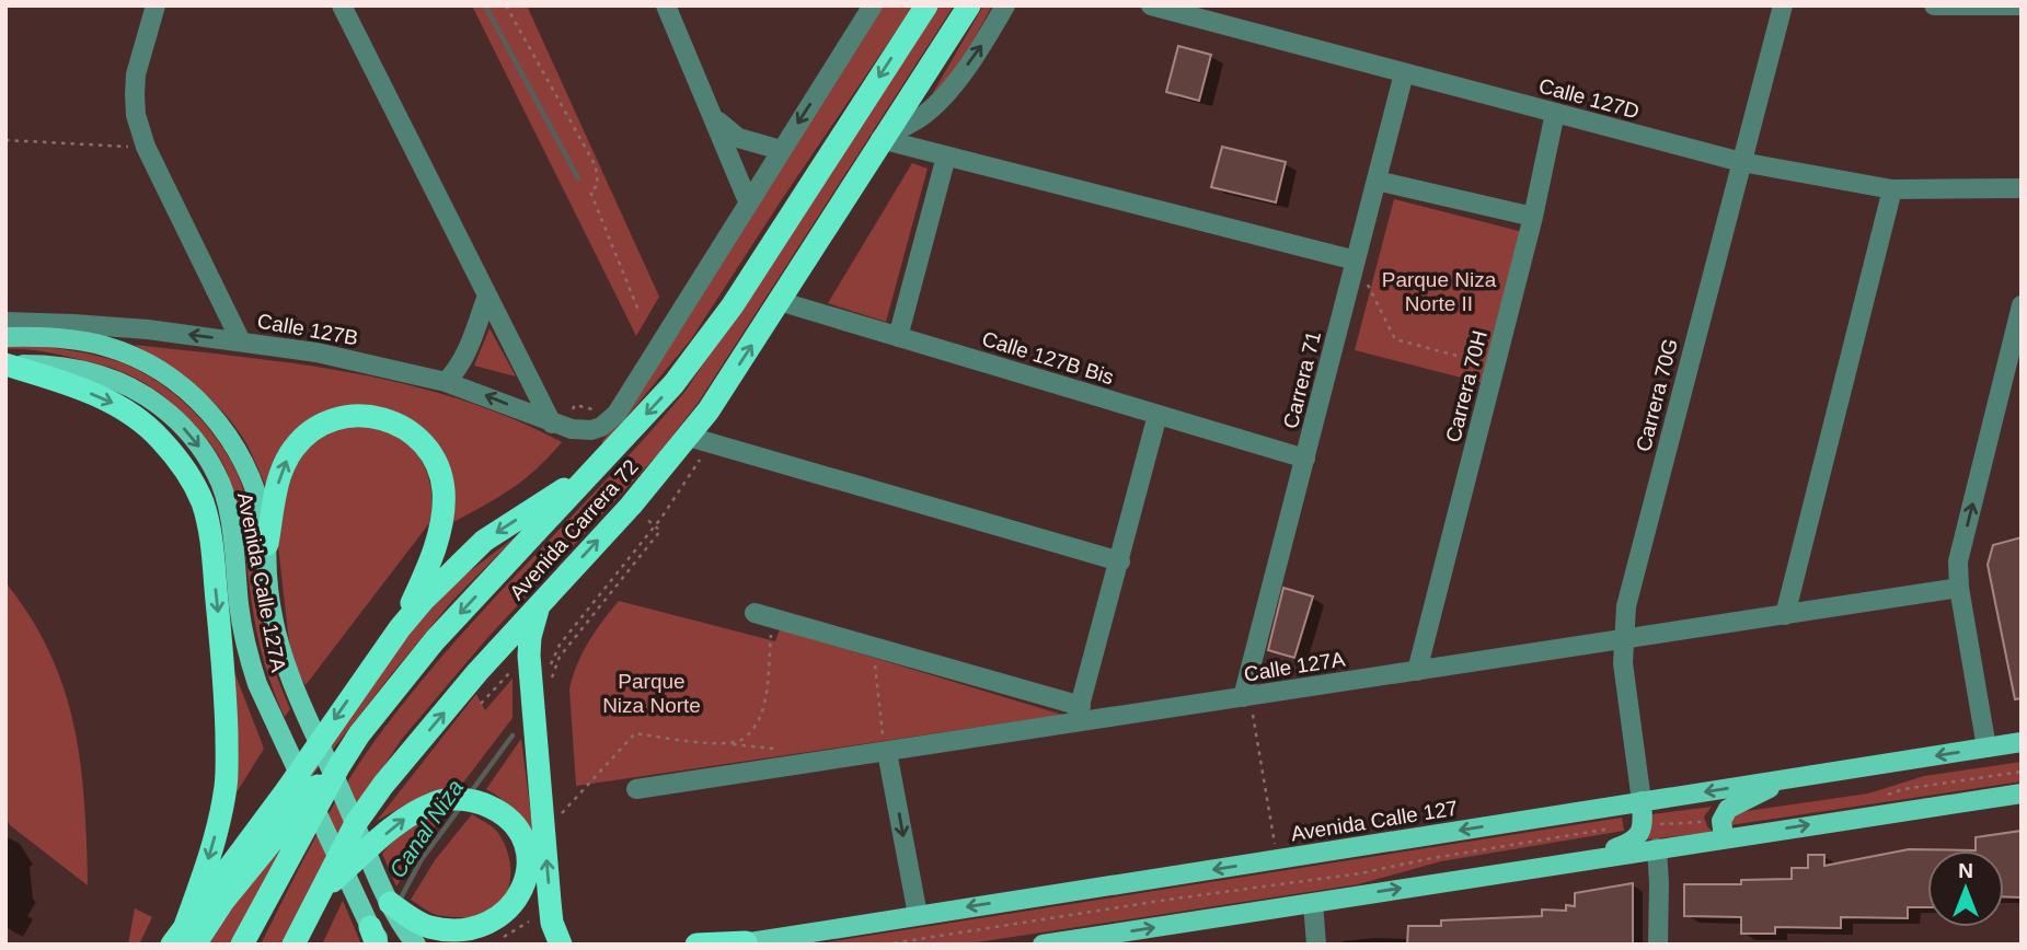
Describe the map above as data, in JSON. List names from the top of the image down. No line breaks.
{"streets":{"highway":["Avenida Carrera 72"],"main road":["Avenida Calle 127A","Avenida Calle 127"],"street":["Calle 127D","Calle 127B","Calle 127B Bis","Carrera 71","Carrera 70H","Carrera 70G","Calle 127A"]},"crossings":[["Calle 127D","Carrera 71"],["Calle 127D","Carrera 70H"],["Calle 127D","Carrera 70G"],["Calle 127B Bis","Carrera 71"],["Calle 127B Bis","Avenida Carrera 72"],["Carrera 71","Calle 127A"],["Carrera 70H","Calle 127A"],["Carrera 70G","Calle 127A"],["Carrera 70G","Avenida Calle 127"]],"one_way":["Calle 127B"],"water":["Canal Niza"],"parks":["Parque Niza Norte II","Parque Niza Norte"],"north":"top"}
